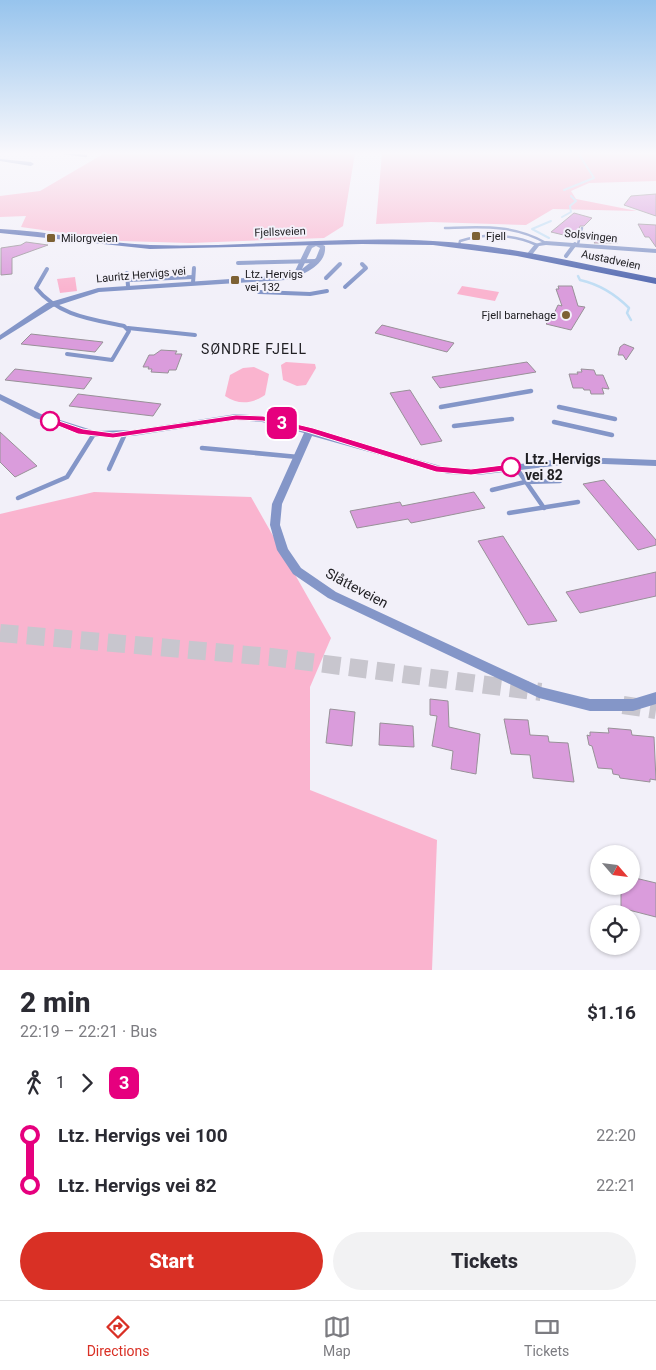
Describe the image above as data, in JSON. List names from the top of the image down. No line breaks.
{"streets":{"main road":["Fjellsveien","Austadveien"],"street":["Solsvingen","Lauritz Hervigs vei","Slåtteveien"]},"crossings":[["Fjellsveien","Solsvingen"],["Fjellsveien","Austadveien"]],"districts":["SØNDRE FJELL"],"places":{"transit":["Fjell","Milorgveien","Ltz. Hervigs vei 132"],"other":["Fjell barnehage","Ltz. Hervigs vei 82"]},"lines":["bus line 3"],"north":"bottom right","page":{"on_map":"3","heading":["2 min","22:19 – 22:21 · Bus","$1.16"],"legs":["1","3"],"list":[{"name":"Ltz. Hervigs vei 100","value":"22:20"},{"name":"Ltz. Hervigs vei 82","value":"22:21"}],"buttons":["Start","Tickets"],"tabs":["Directions","Map","Tickets"]}}
